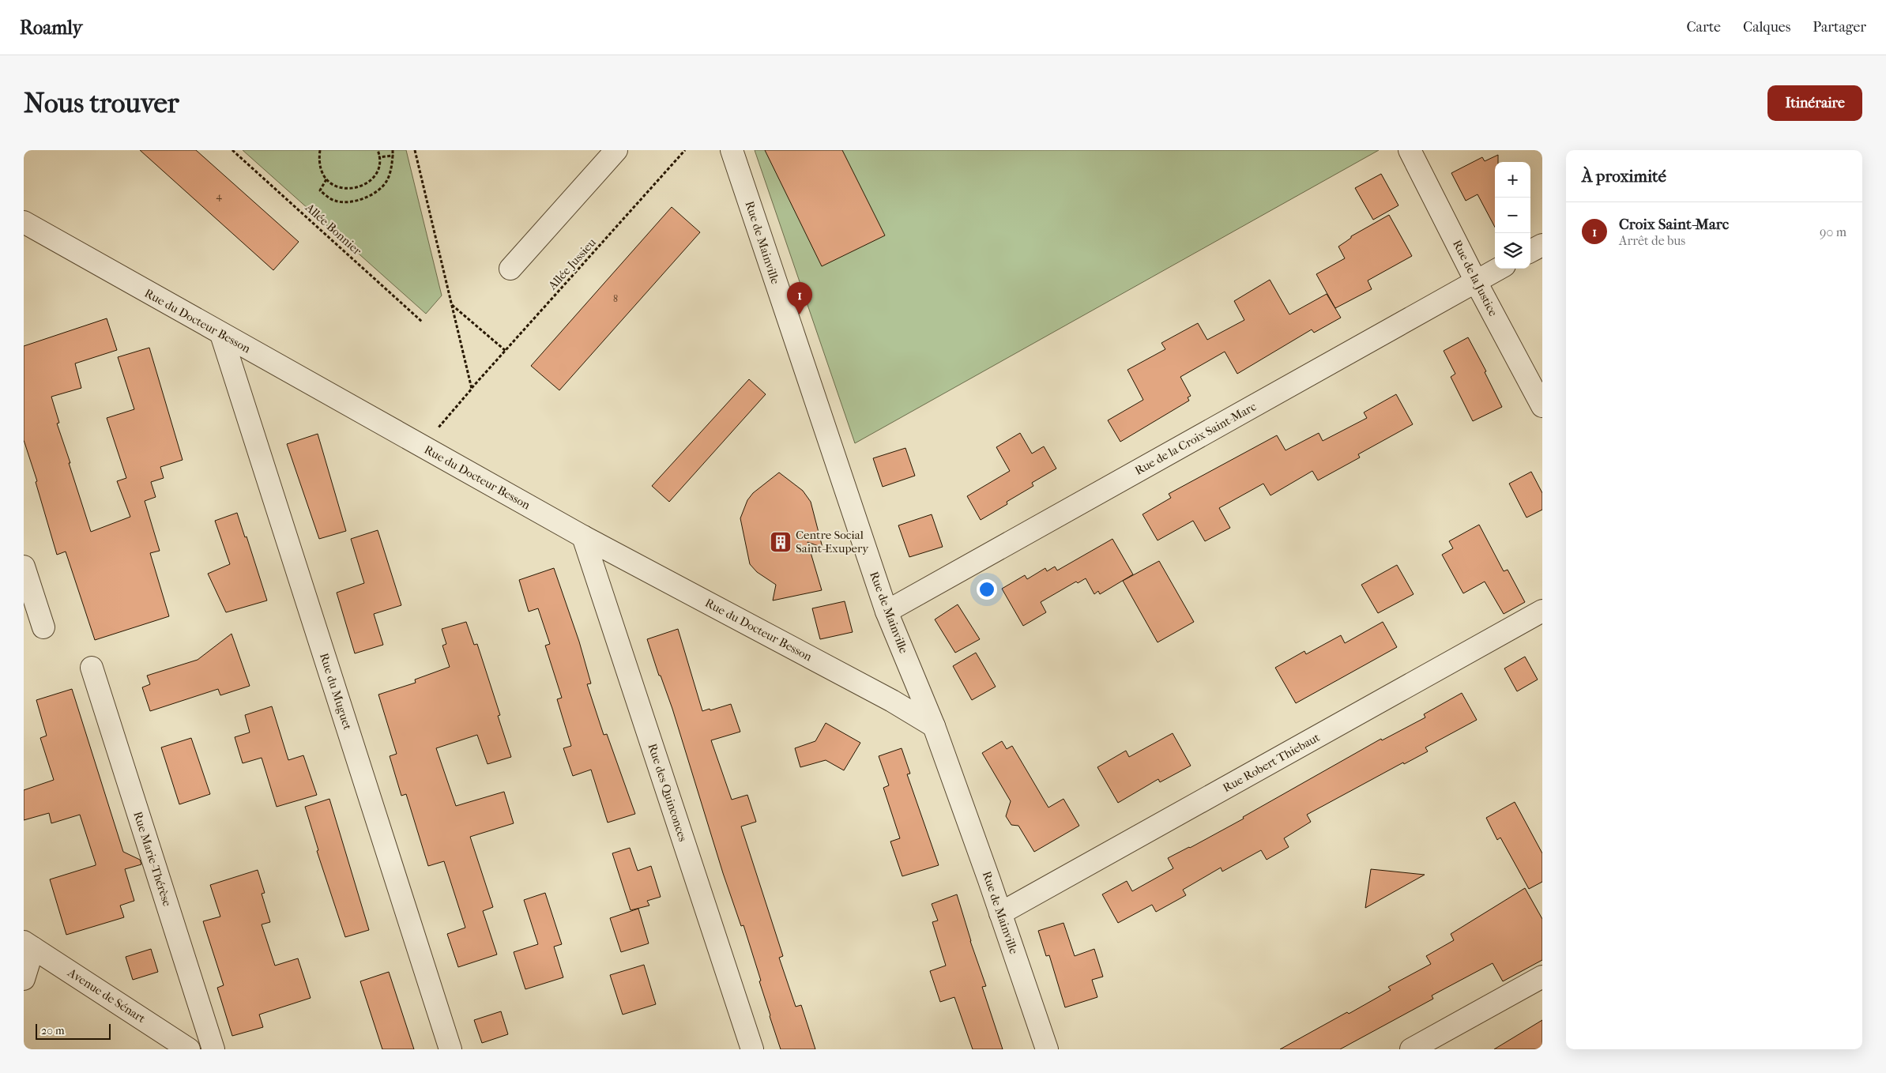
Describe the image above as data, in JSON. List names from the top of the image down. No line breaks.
{"streets":{"street":["Rue de Mainville","Rue de la Justice","Rue du Docteur Besson","Rue de la Croix Saint-Marc","Rue du Muguet","Rue Robert Thiebaut","Rue des Quinconces","Rue Marie-Thérèse","Avenue de Sénart"],"path":["Allée Bonnier","Allée Jussieu"]},"crossings":[["Rue de Mainville","Rue du Docteur Besson"],["Rue de Mainville","Rue de la Croix Saint-Marc"],["Rue de Mainville","Rue Robert Thiebaut"],["Allée Jussieu","Rue du Docteur Besson"],["Rue de la Justice","Rue de la Croix Saint-Marc"],["Rue du Docteur Besson","Rue du Muguet"],["Rue du Docteur Besson","Rue des Quinconces"]],"places":{"building":["Centre Social Saint-Exupery"]},"house_numbers":["4","8"],"scale_bar":"20 m","page":{"header":"Roamly","nav":["Carte","Calques","Partager"],"buttons":"Itinéraire","title":"Nous trouver","heading":"À proximité","map_buttons":["+","−"],"list":[{"mark":"1","name":"Croix Saint-Marc","note":"Arrêt de bus","value":"90 m"}],"pins":"1","scale":"20 m"}}
